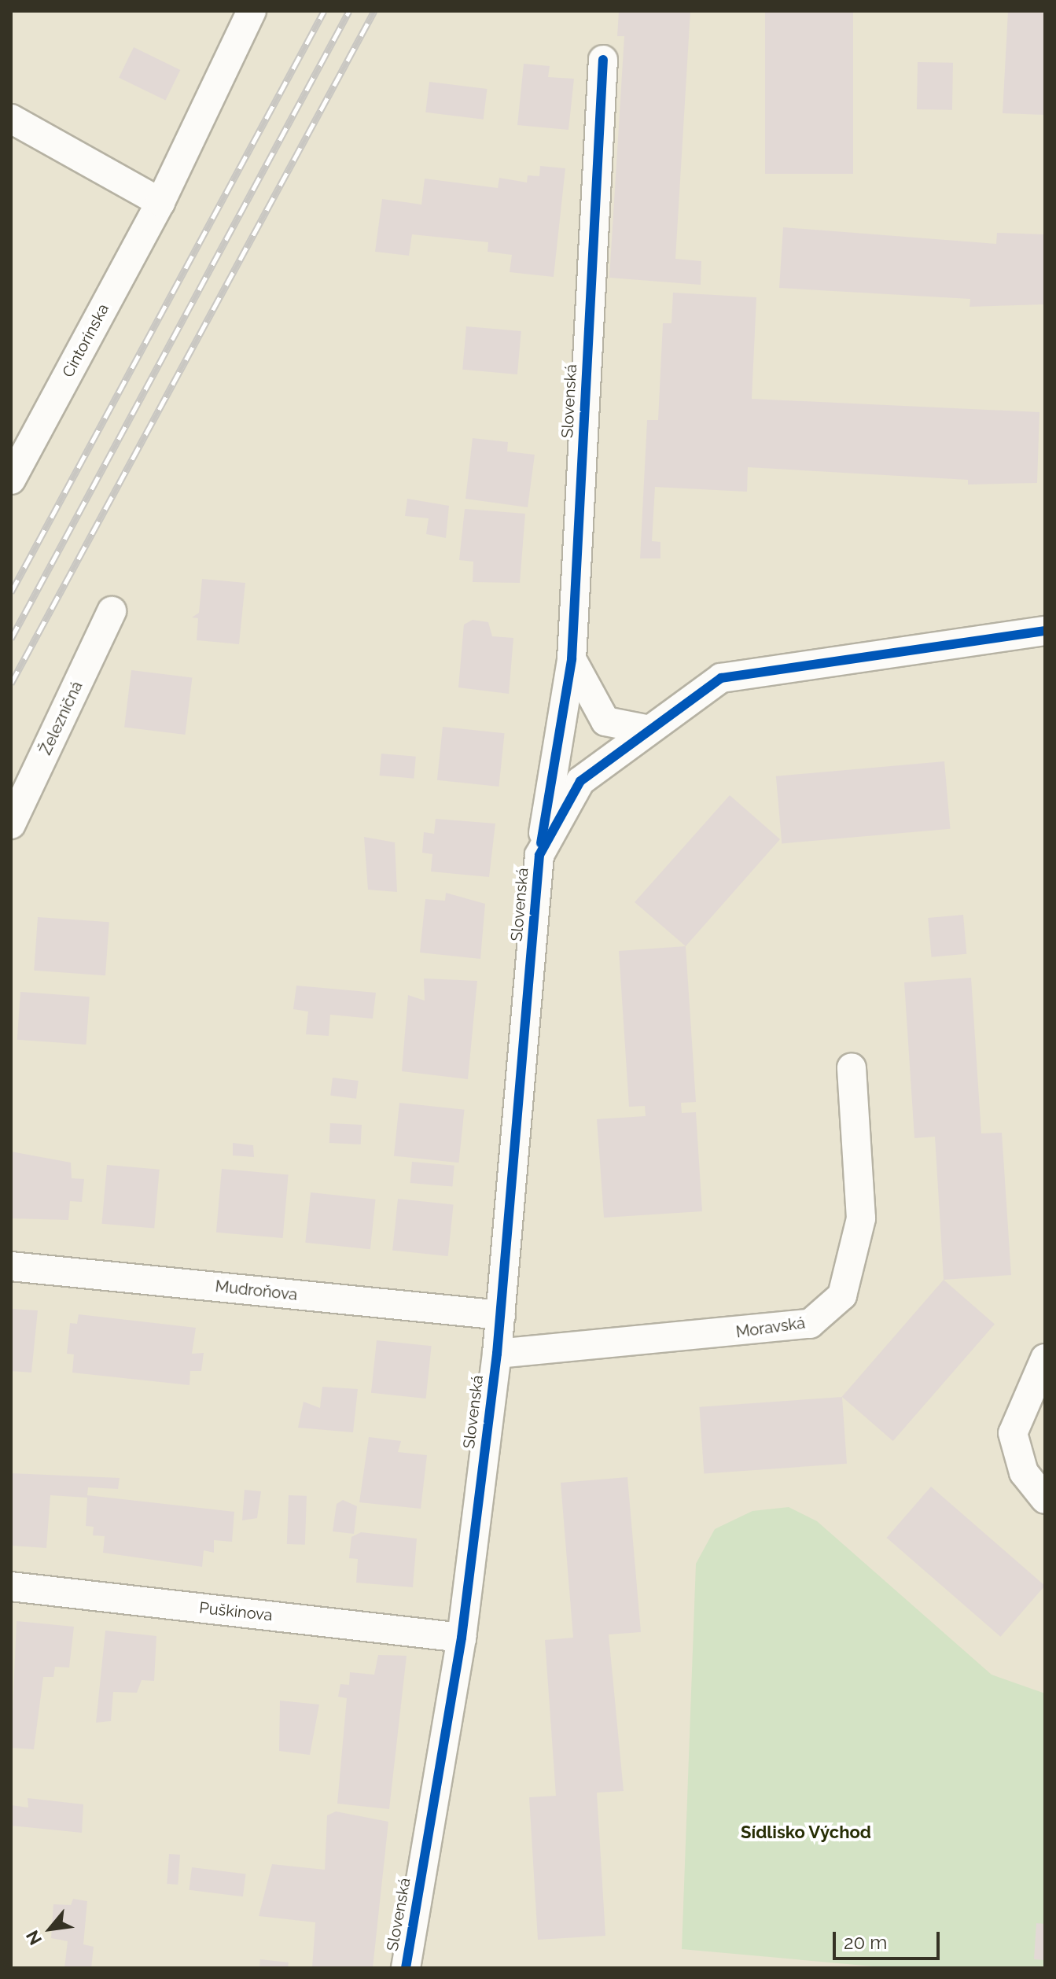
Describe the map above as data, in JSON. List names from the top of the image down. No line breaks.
{"streets":{"street":["Cintorínska","Slovenská","Železničná","Mudroňova","Moravská","Puškinova"]},"crossings":[["Slovenská","Mudroňova"],["Slovenská","Moravská"],["Slovenská","Puškinova"]],"districts":["Sídlisko Východ"],"scale_bar":"20 m","north":"bottom left"}
